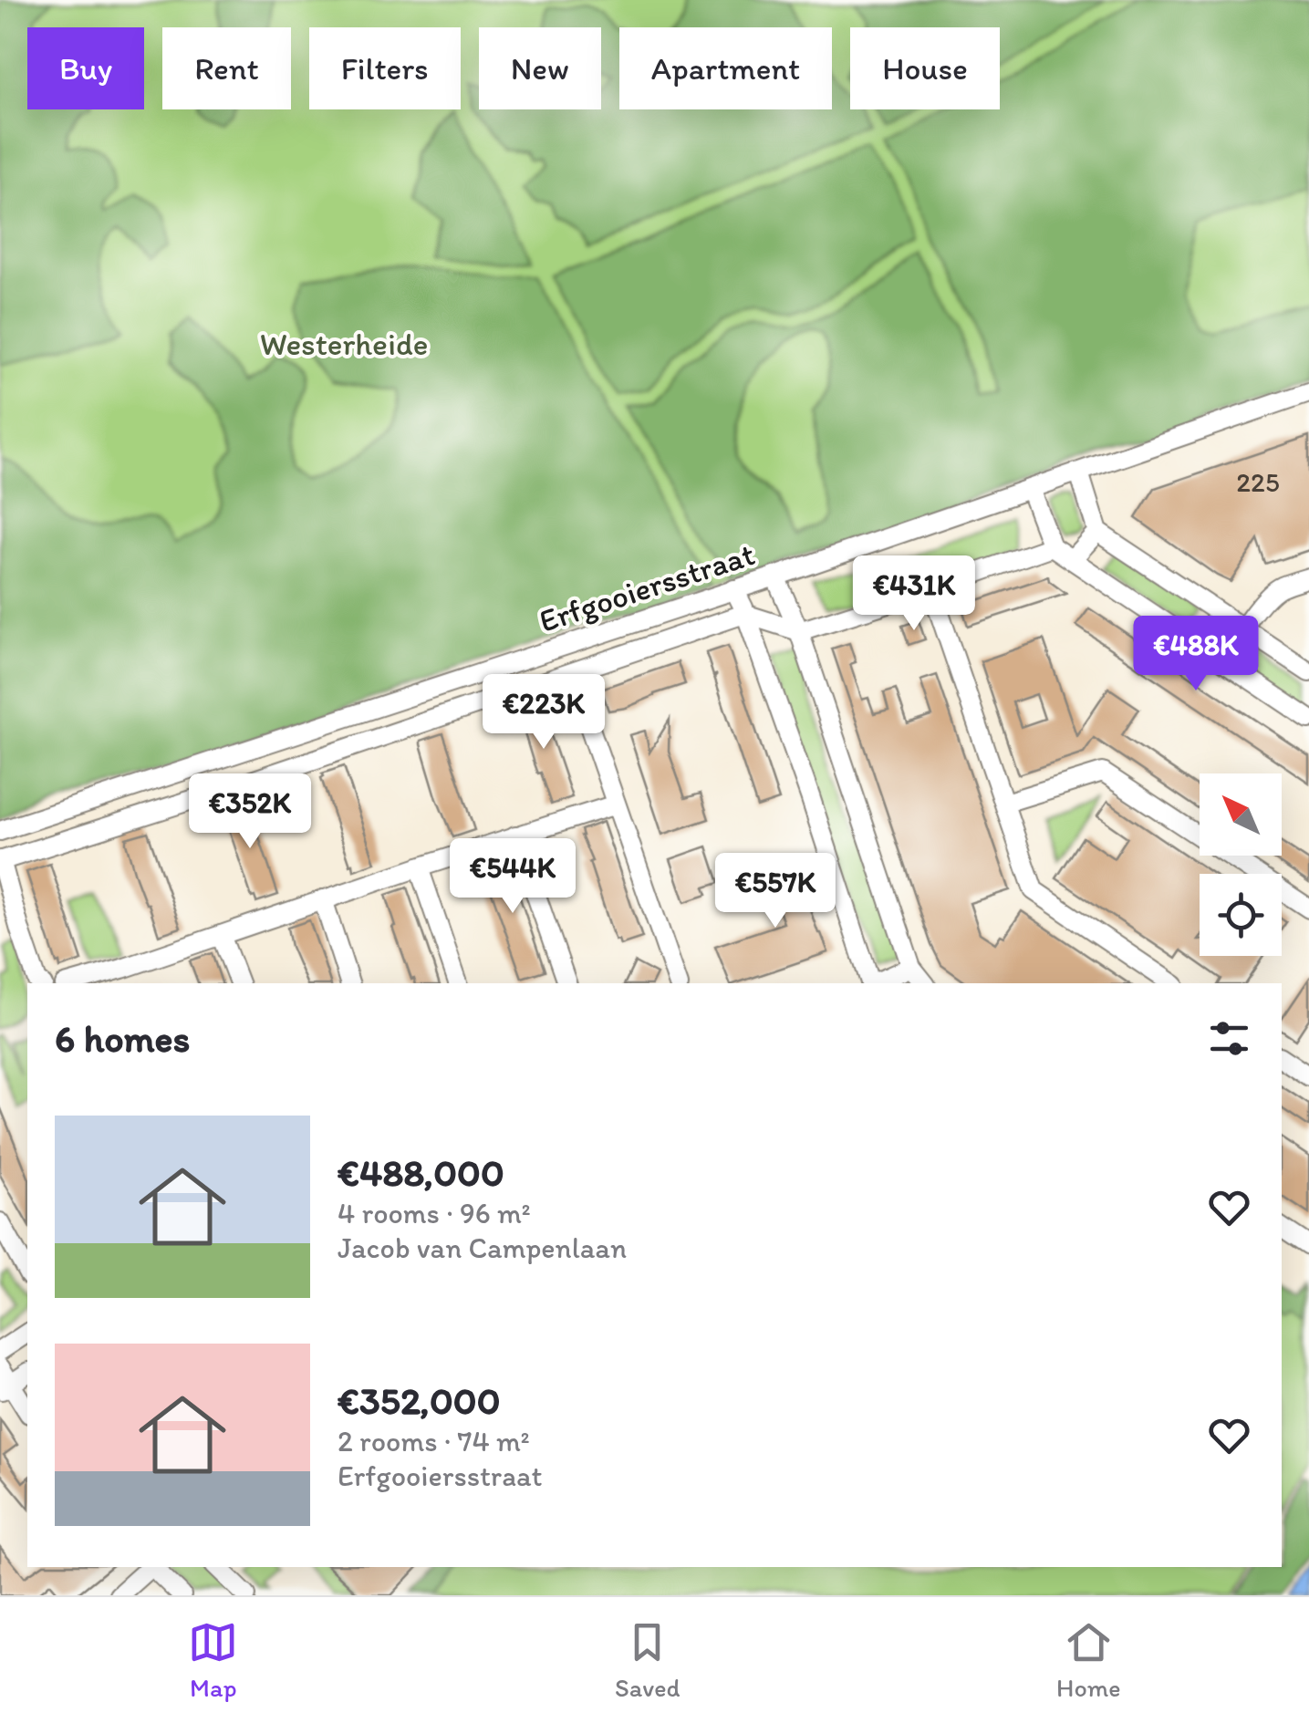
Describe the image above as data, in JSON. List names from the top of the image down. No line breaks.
{"streets":{"street":["Erfgooiersstraat"]},"parks":["Westerheide"],"house_numbers":["225"],"north":"top left","page":{"chip":["Buy","Rent","Filters","New","Apartment","House"],"price":["€431K","€488K","€223K","€352K","€544K","€557K"],"heading":"6 homes","list":[{"name":"€488,000","note":"4 rooms · 96 m² · Jacob van Campenlaan"},{"name":"€352,000","note":"2 rooms · 74 m² · Erfgooiersstraat"}],"tabs":["Map","Saved","Home"]}}
